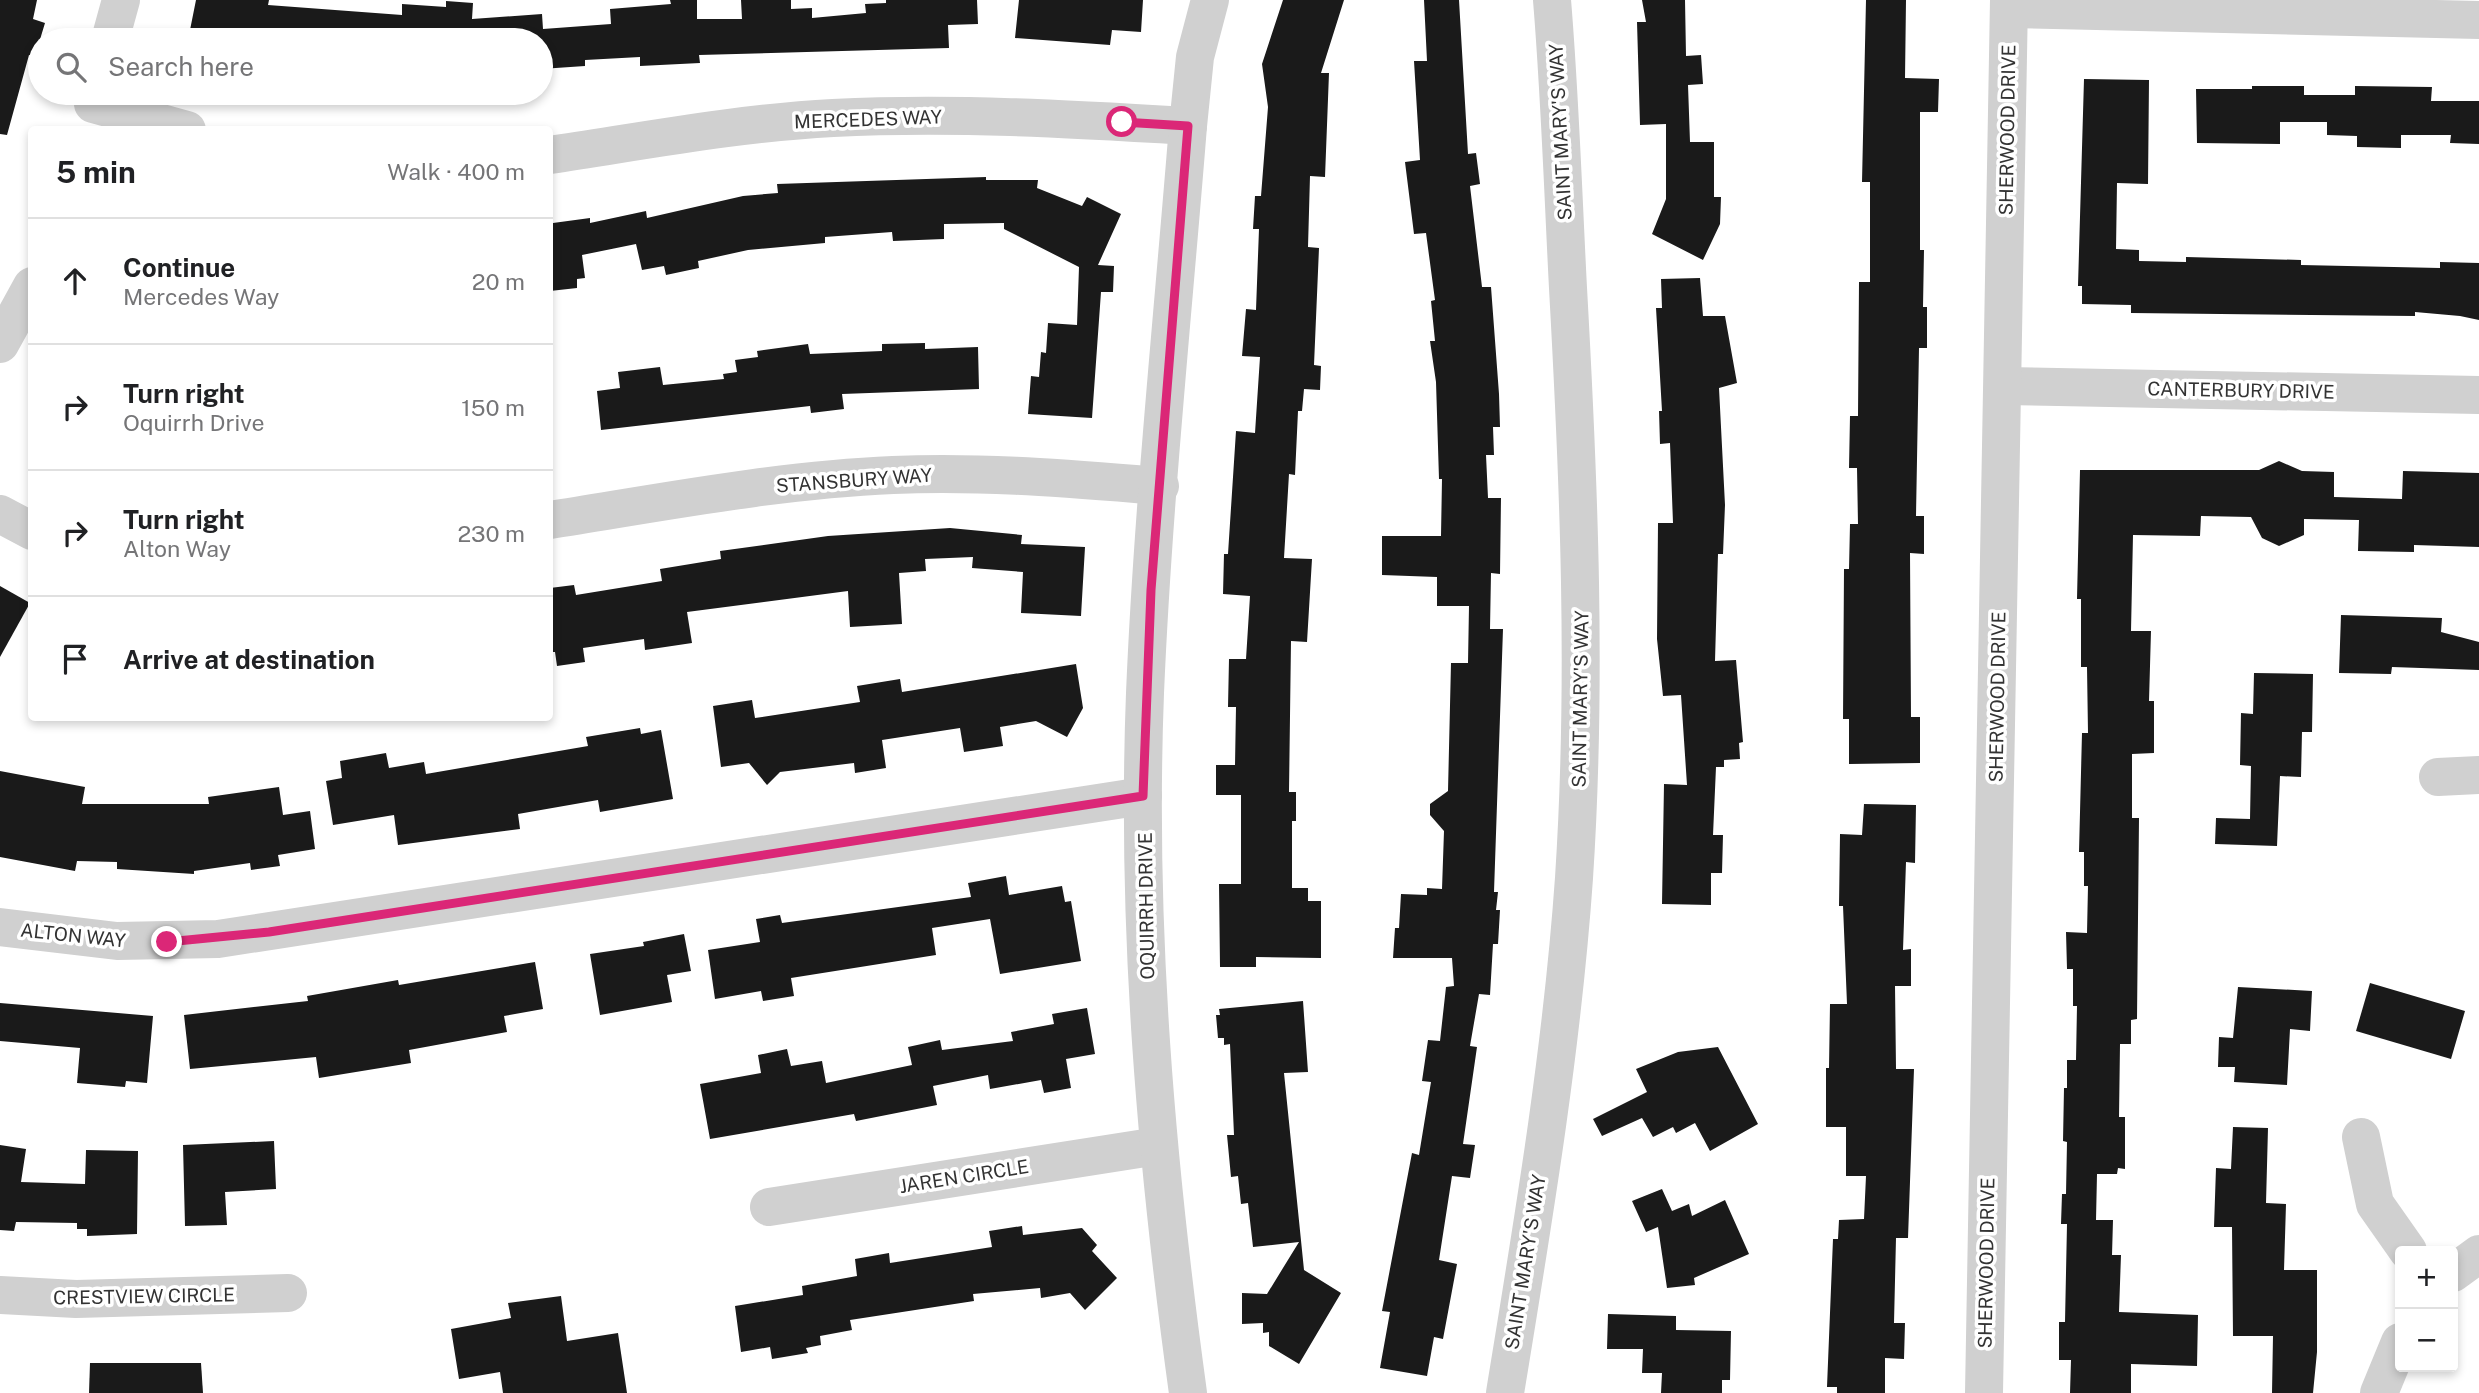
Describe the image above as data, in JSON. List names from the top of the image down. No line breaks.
{"streets":{"street":["MERCEDES WAY","SHERWOOD DRIVE","SAINT MARY'S WAY","CANTERBURY DRIVE","STANSBURY WAY","OQUIRRH DRIVE","ALTON WAY","JAREN CIRCLE","CRESTVIEW CIRCLE"]},"crossings":[["MERCEDES WAY","OQUIRRH DRIVE"],["SHERWOOD DRIVE","CANTERBURY DRIVE"],["STANSBURY WAY","OQUIRRH DRIVE"],["OQUIRRH DRIVE","ALTON WAY"],["OQUIRRH DRIVE","JAREN CIRCLE"]],"page":{"search":"Search here","heading":["5 min","Walk · 400 m"],"list":[["Continue","Mercedes Way","20 m"],["Turn right","Oquirrh Drive","150 m"],["Turn right","Alton Way","230 m"],"Arrive at destination"],"map_buttons":["+","−"]}}
